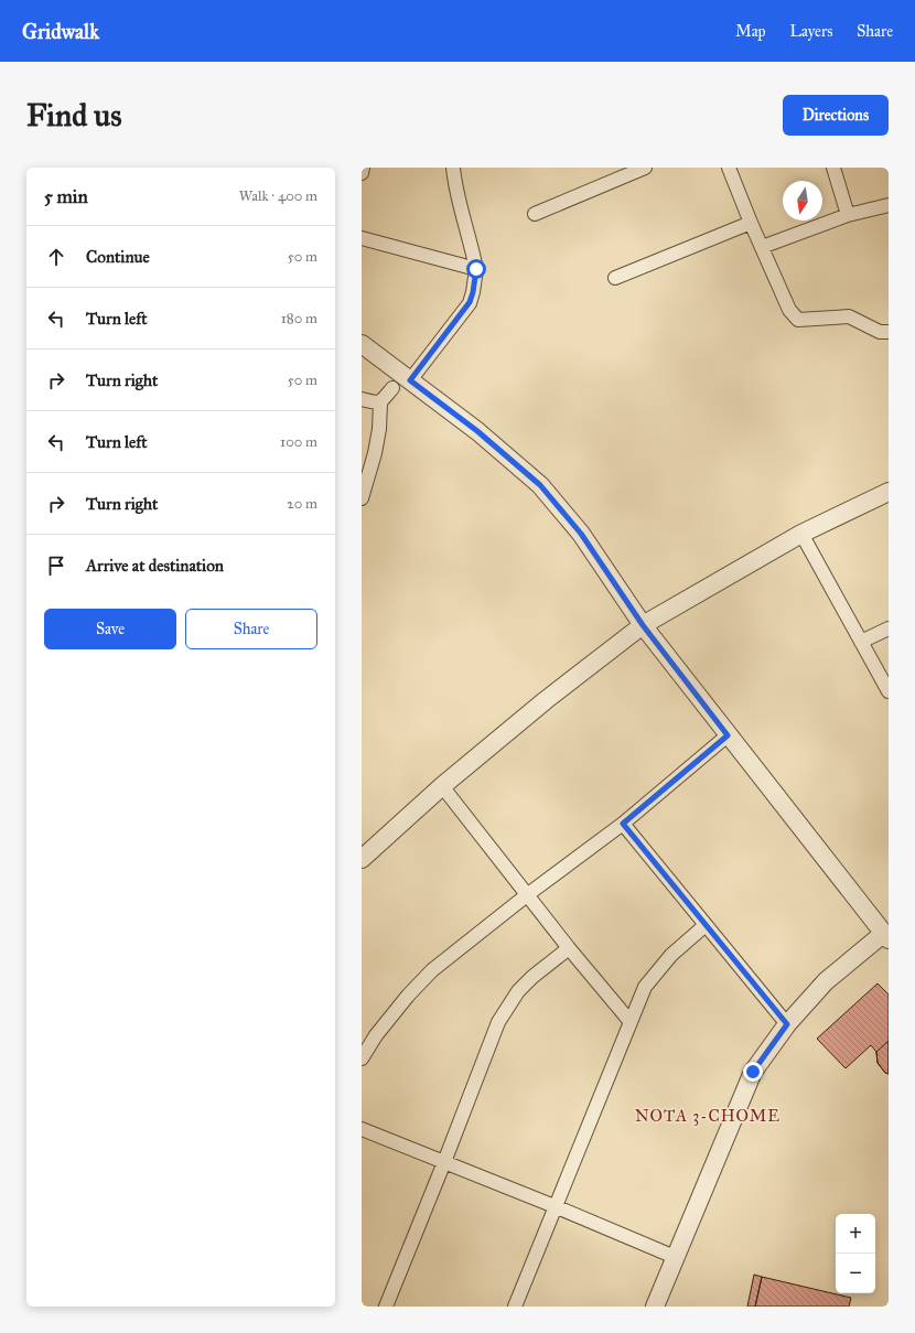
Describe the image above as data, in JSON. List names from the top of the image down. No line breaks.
{"districts":["NOTA 3-CHOME"],"north":"bottom","page":{"header":"Gridwalk","nav":["Map","Layers","Share"],"buttons":["Directions",["Save","Share"]],"title":"Find us","heading":["5 min","Walk · 400 m"],"list":[["Continue","50 m"],["Turn left","180 m"],["Turn right","50 m"],["Turn left","100 m"],["Turn right","20 m"],"Arrive at destination"],"map_buttons":["+","−"]}}
